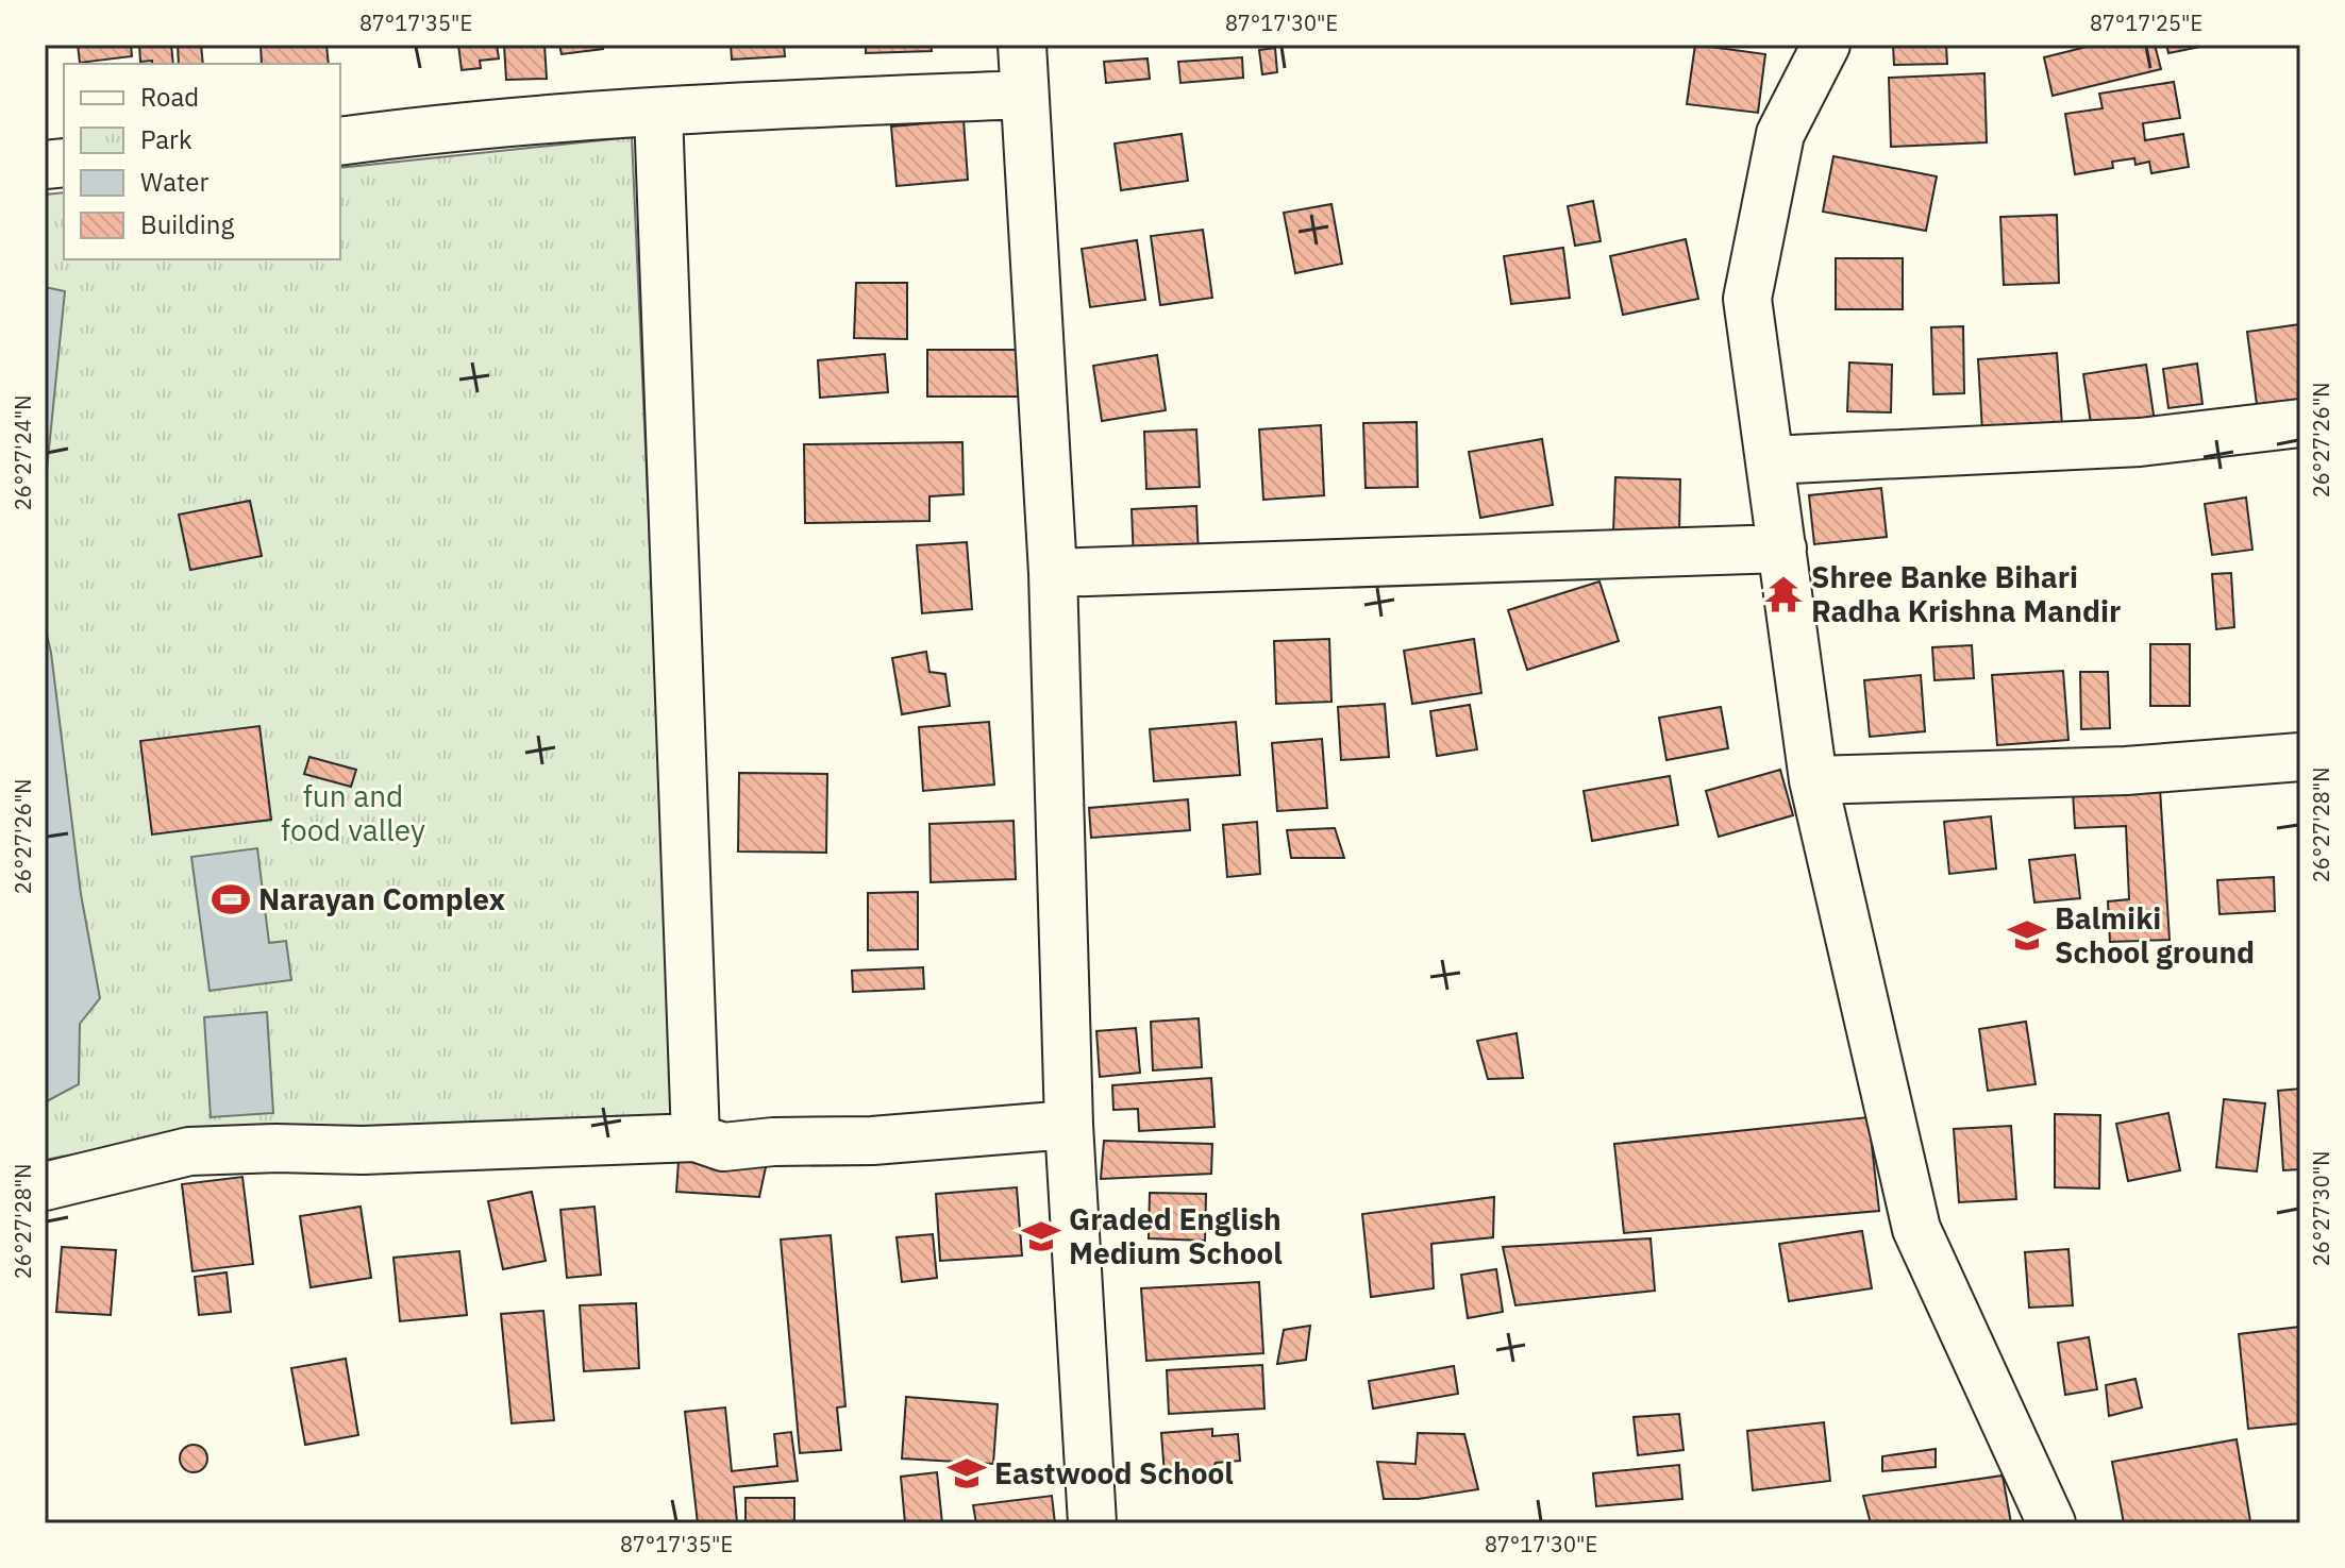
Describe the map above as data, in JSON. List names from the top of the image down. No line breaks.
{"parks":["fun and food valley"],"places":{"temple":["Shree Banke Bihari Radha Krishna Mandir"],"sports":["Narayan Complex"],"school or university":["Balmiki School ground","Graded English Medium School","Eastwood School"]},"legend":["Road","Park","Water","Building"],"coordinates":["87°17'35\"E","87°17'30\"E","87°17'25\"E","26°27'26\"N","26°27'24\"N","26°27'28\"N","26°27'30\"N"]}
